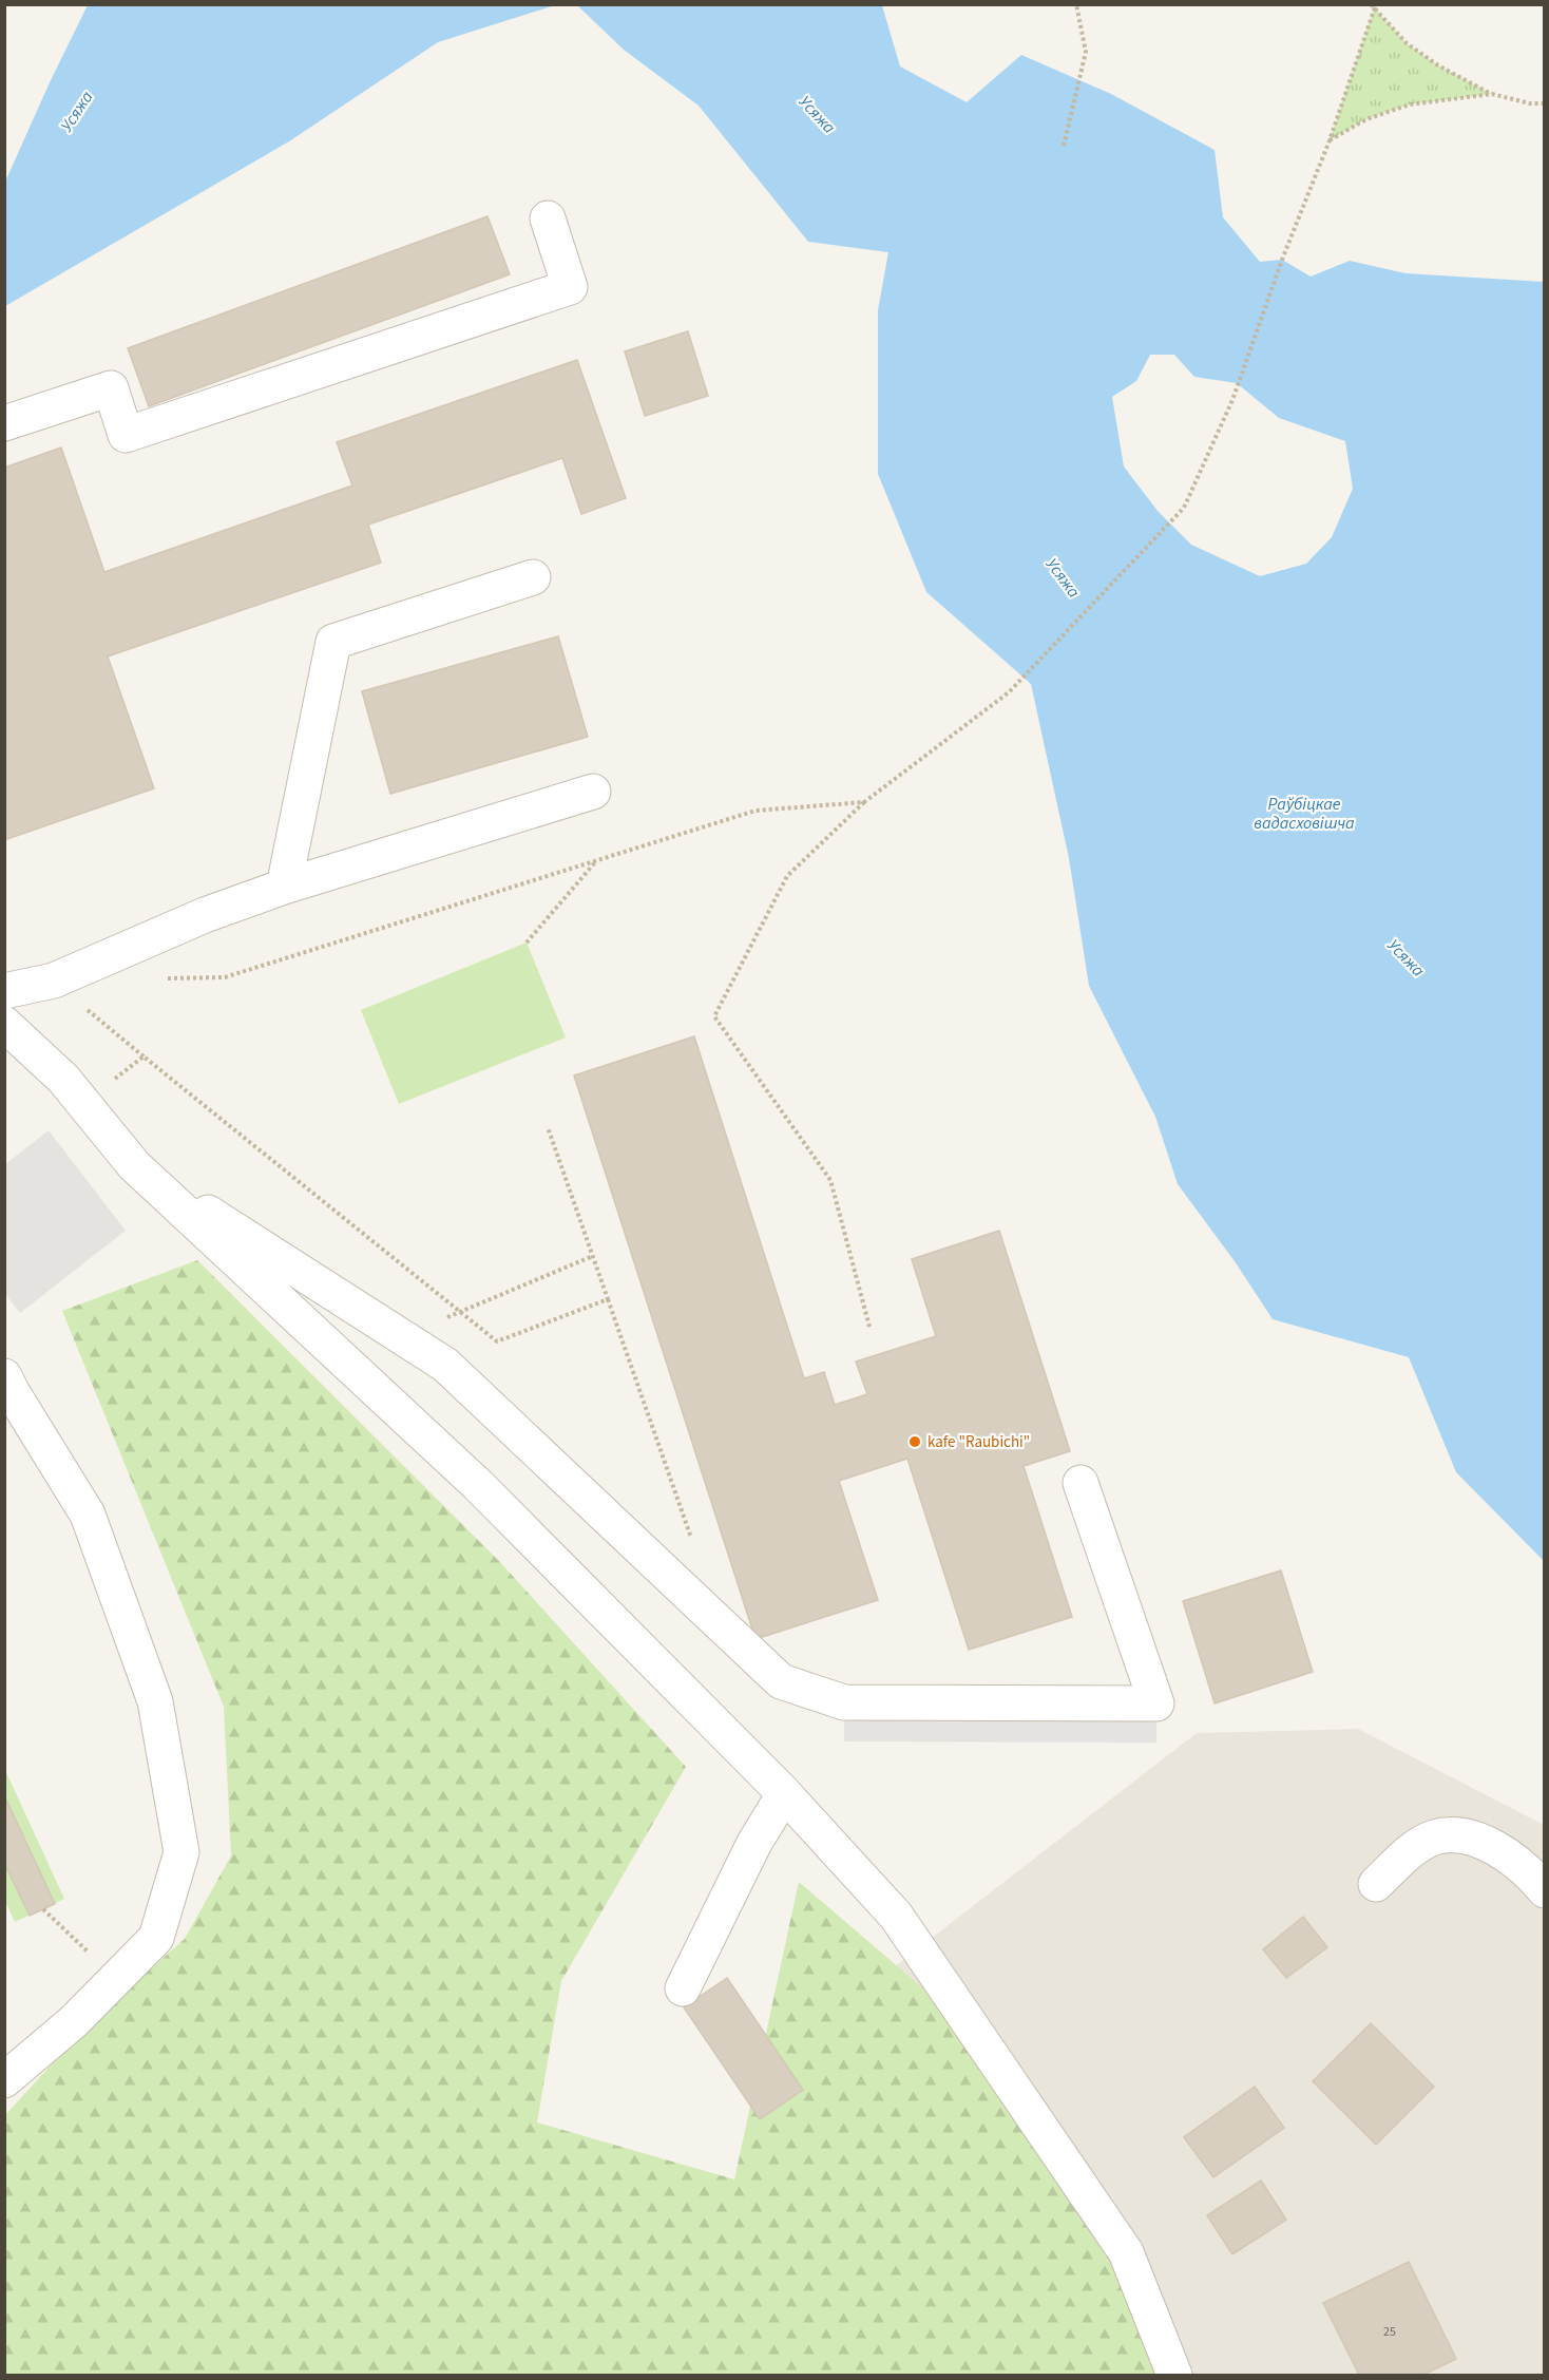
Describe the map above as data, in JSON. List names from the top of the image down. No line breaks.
{"water":["Усяжа","Раўбіцкае вадасховішча"],"places":["kafe \"Raubichi\""],"house_numbers":["25"]}
